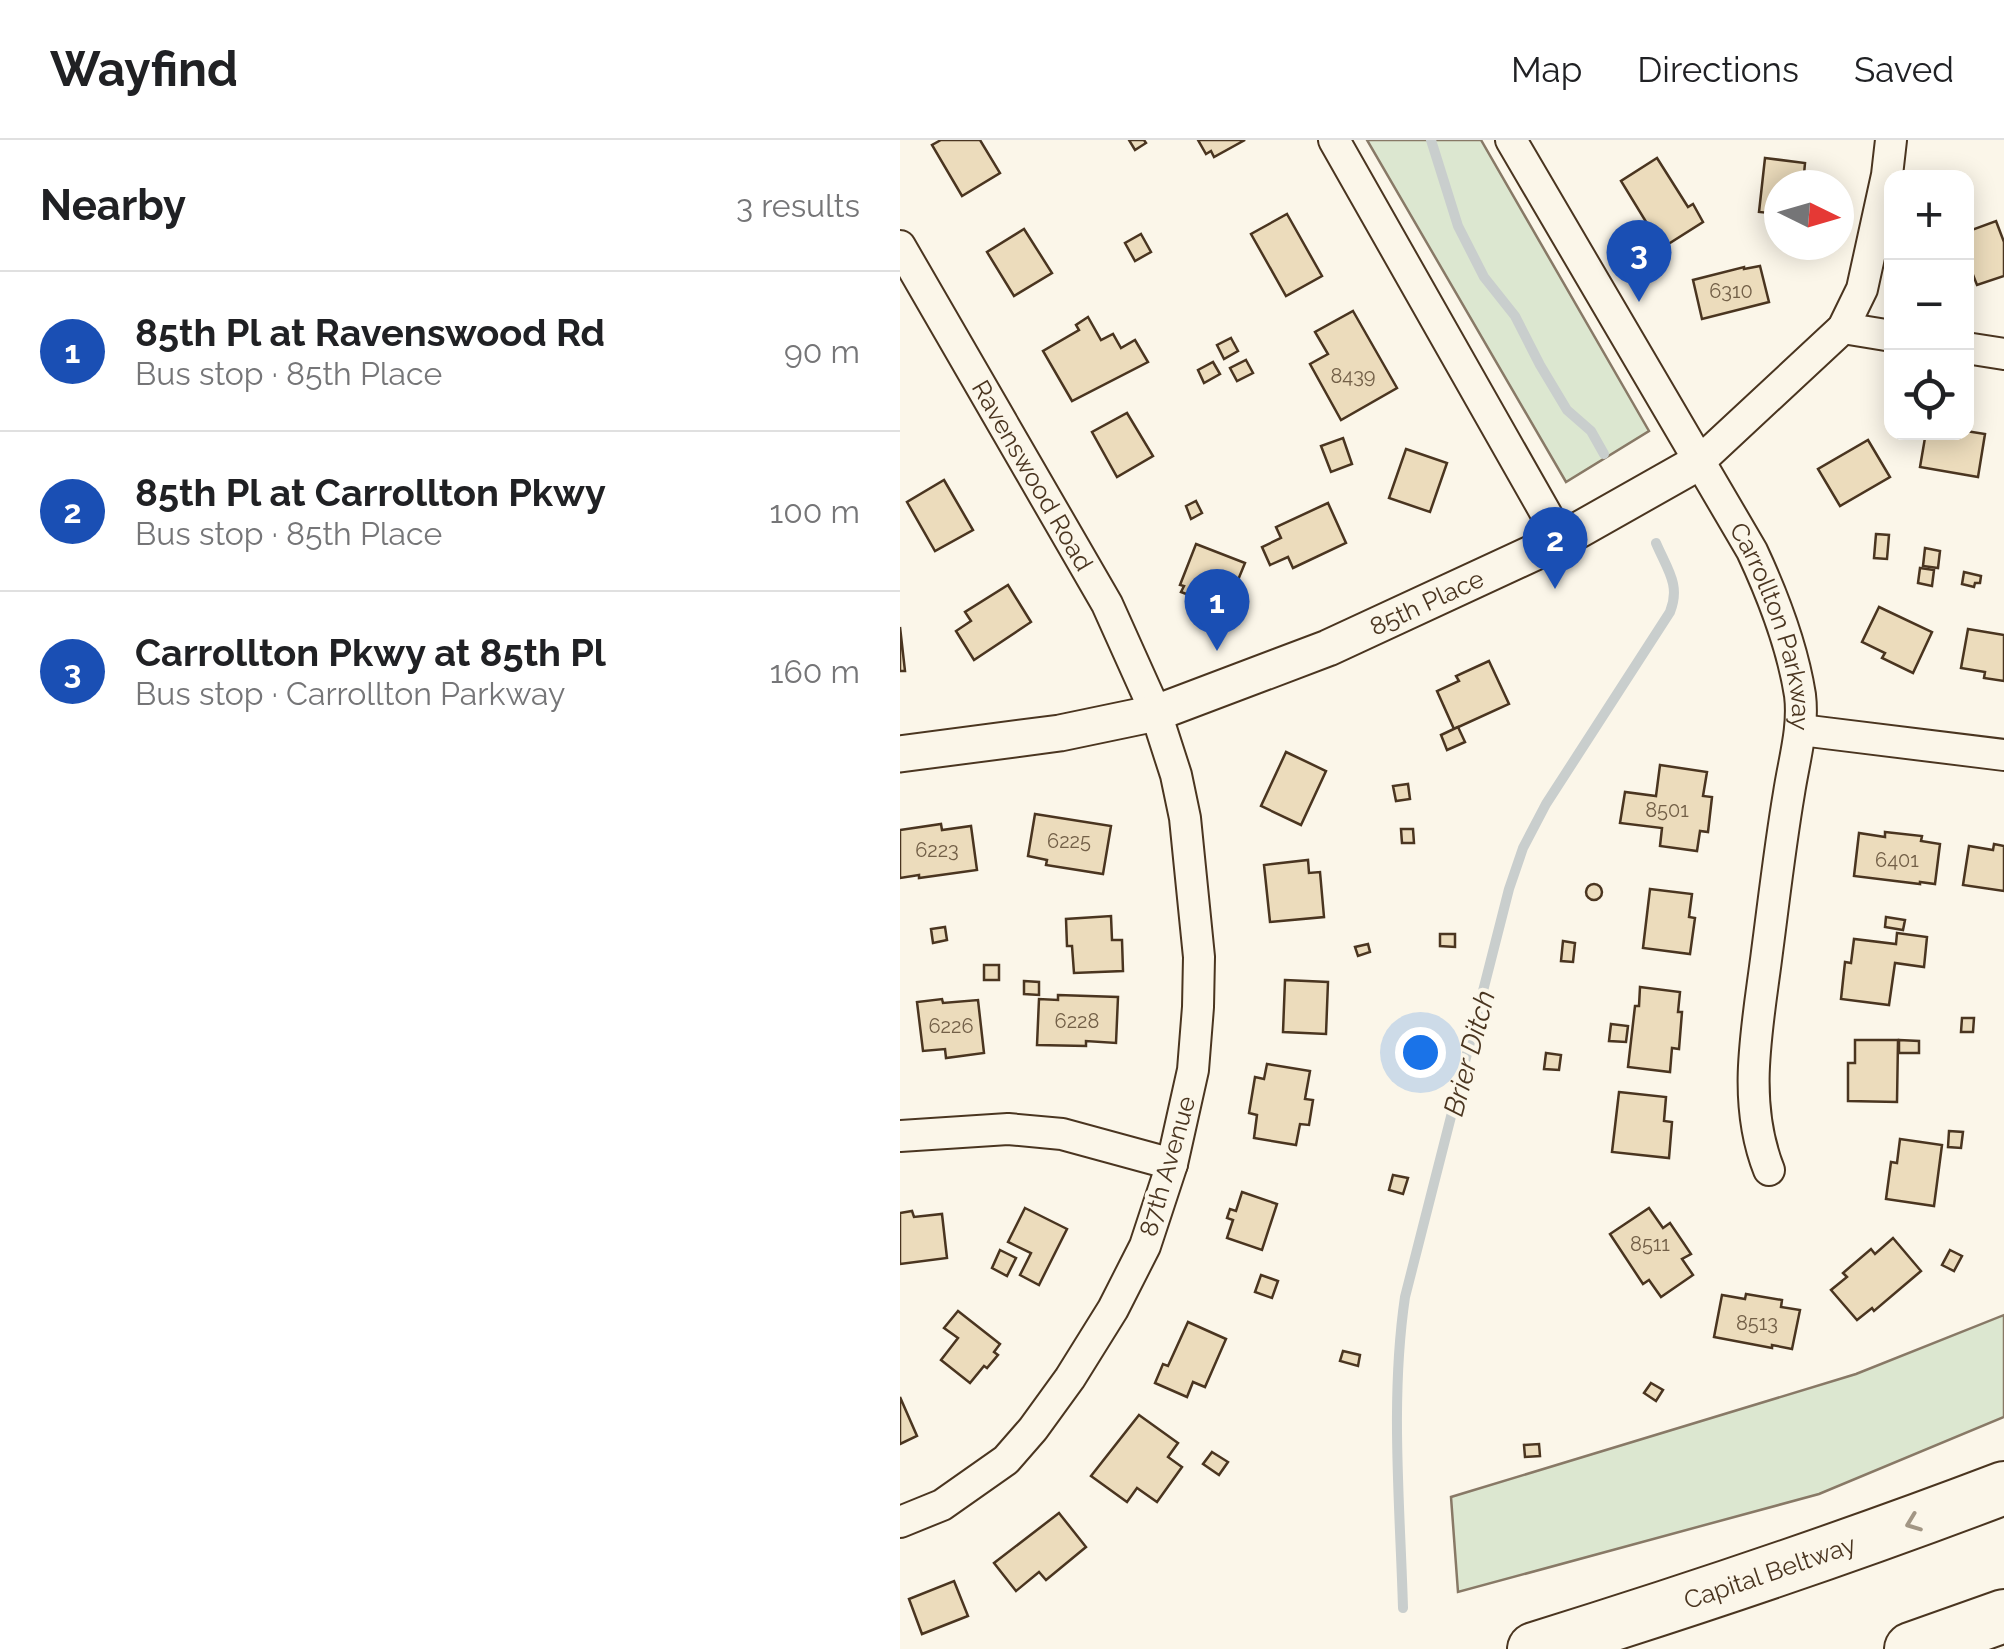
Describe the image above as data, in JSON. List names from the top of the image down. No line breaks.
{"streets":{"highway":["Capital Beltway"],"street":["Ravenswood Road","85th Place","Carrollton Parkway","87th Avenue"]},"crossings":[["Ravenswood Road","85th Place"],["Ravenswood Road","87th Avenue"],["85th Place","Carrollton Parkway"],["85th Place","87th Avenue"]],"one_way":["Capital Beltway"],"water":["Brier Ditch"],"house_numbers":["6310","8439","8501","6225","6223","6401","6228","6226","8511","8513"],"north":"right","page":{"header":"Wayfind","nav":["Map","Directions","Saved"],"heading":["Nearby","3 results"],"map_buttons":["+","−"],"pins":["3","2","1"],"list":[{"mark":"1","name":"85th Pl at Ravenswood Rd","note":"Bus stop · 85th Place","value":"90 m"},{"mark":"2","name":"85th Pl at Carrollton Pkwy","note":"Bus stop · 85th Place","value":"100 m"},{"mark":"3","name":"Carrollton Pkwy at 85th Pl","note":"Bus stop · Carrollton Parkway","value":"160 m"}]}}
